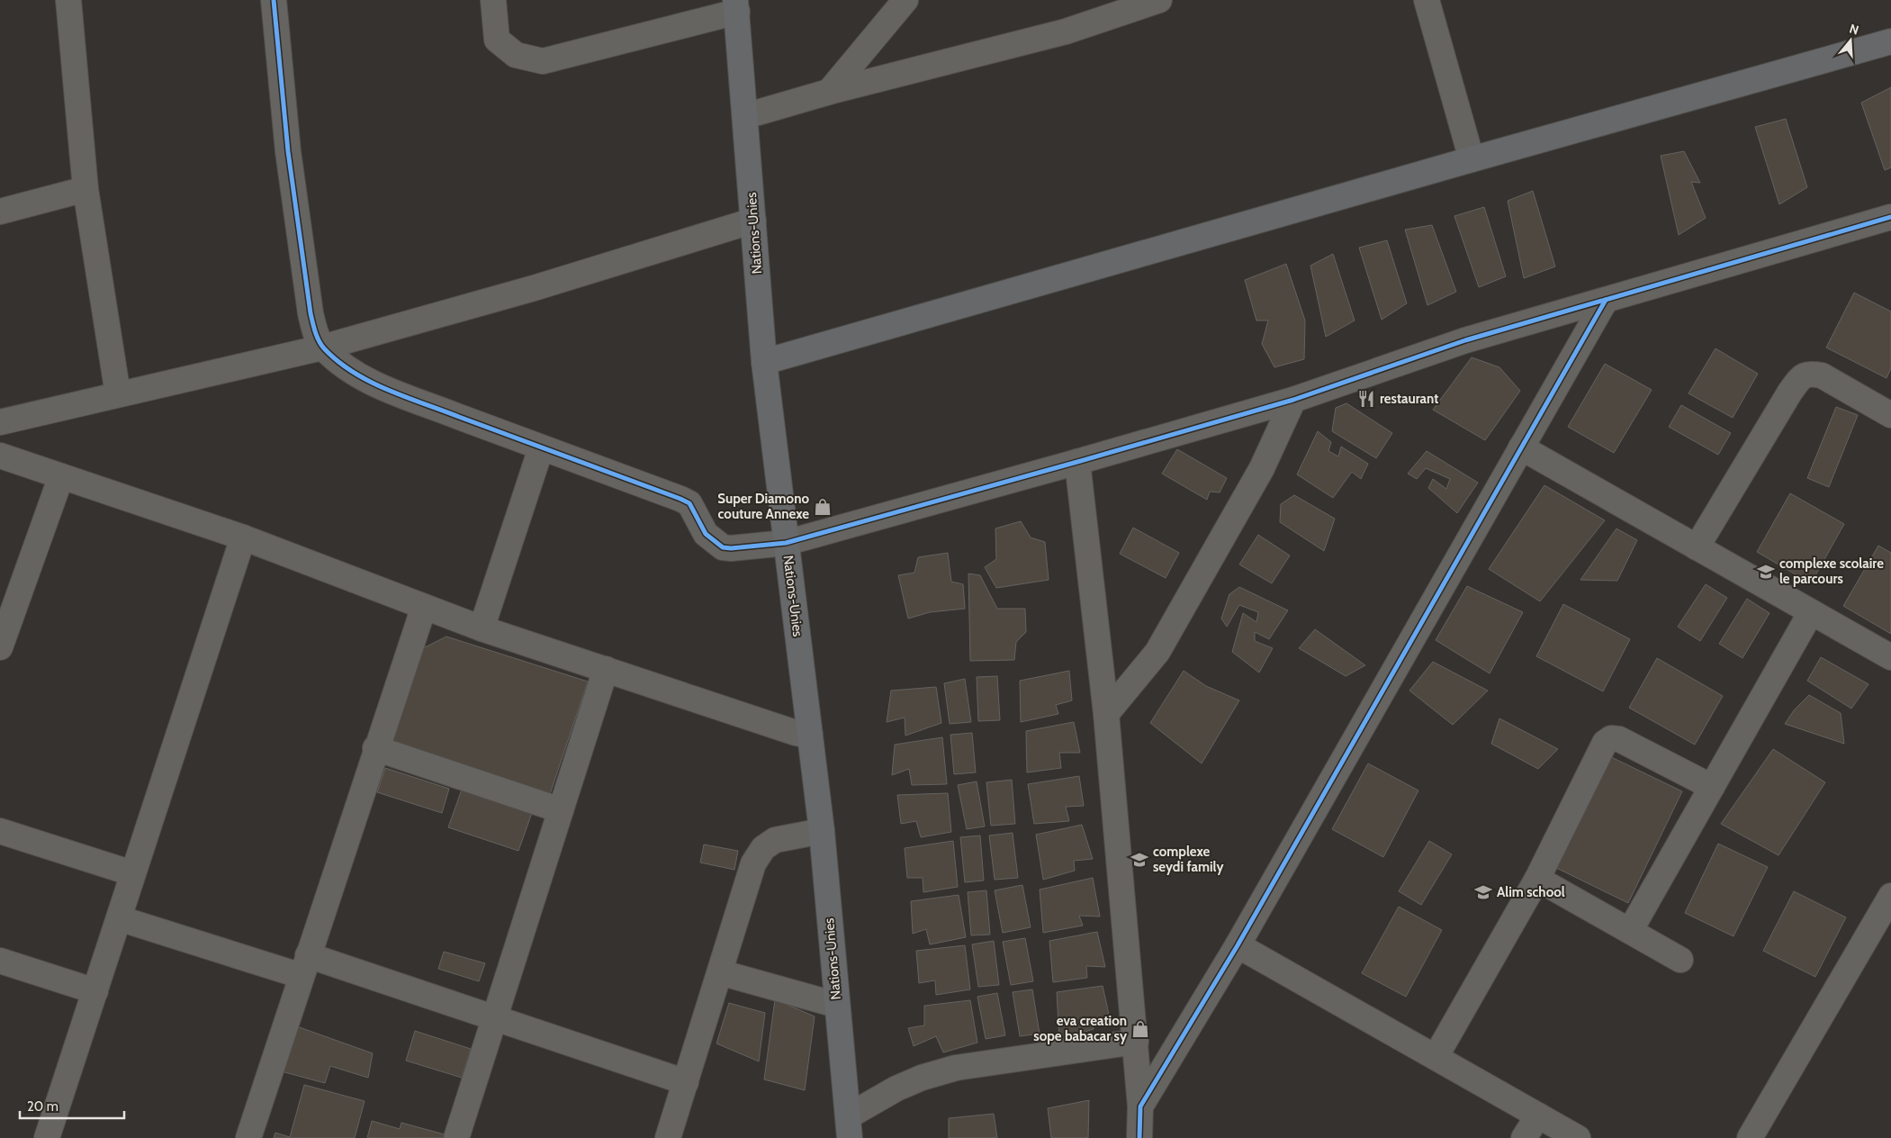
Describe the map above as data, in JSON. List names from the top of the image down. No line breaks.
{"streets":{"main road":["Nations-Unies"]},"places":{"restaurant":["restaurant"],"shop":["Super Diamono couture Annexe","eva creation sope babacar sy"],"school or university":["complexe scolaire le parcours","complexe seydi family","Alim school"]},"scale_bar":"20 m","north":"top"}
